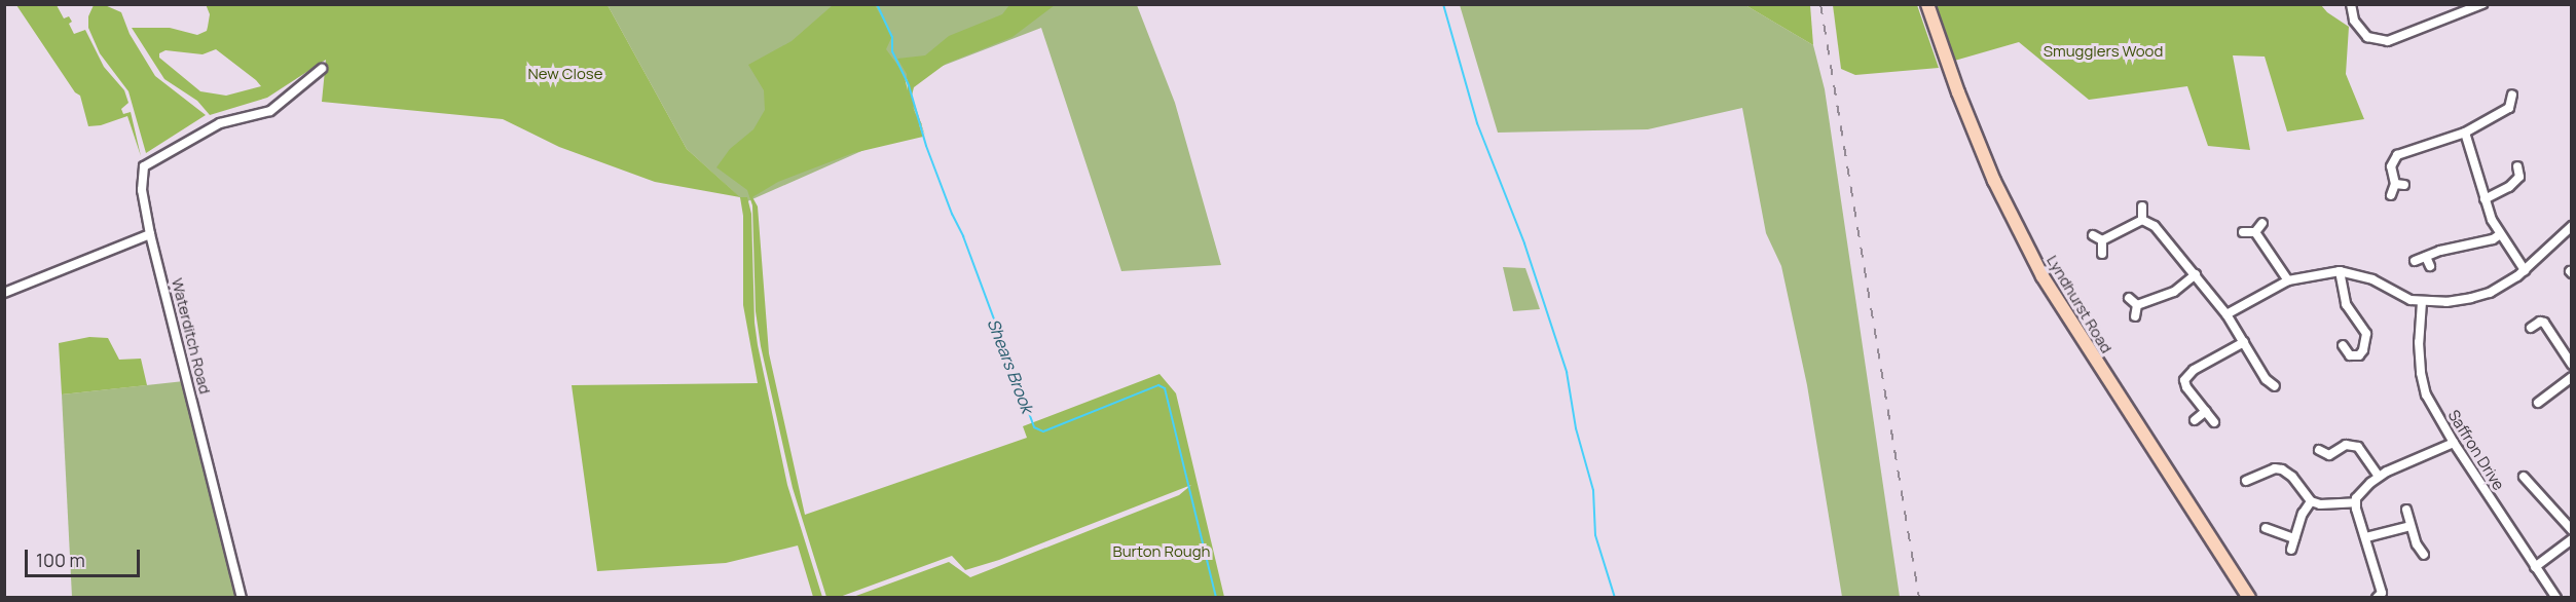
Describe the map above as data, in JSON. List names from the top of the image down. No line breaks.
{"streets":{"main road":["Lyndhurst Road"],"street":["Waterditch Road","Saffron Drive"]},"water":["Shears Brook"],"parks":["Smugglers Wood","New Close","Burton Rough"],"scale_bar":"100 m"}
